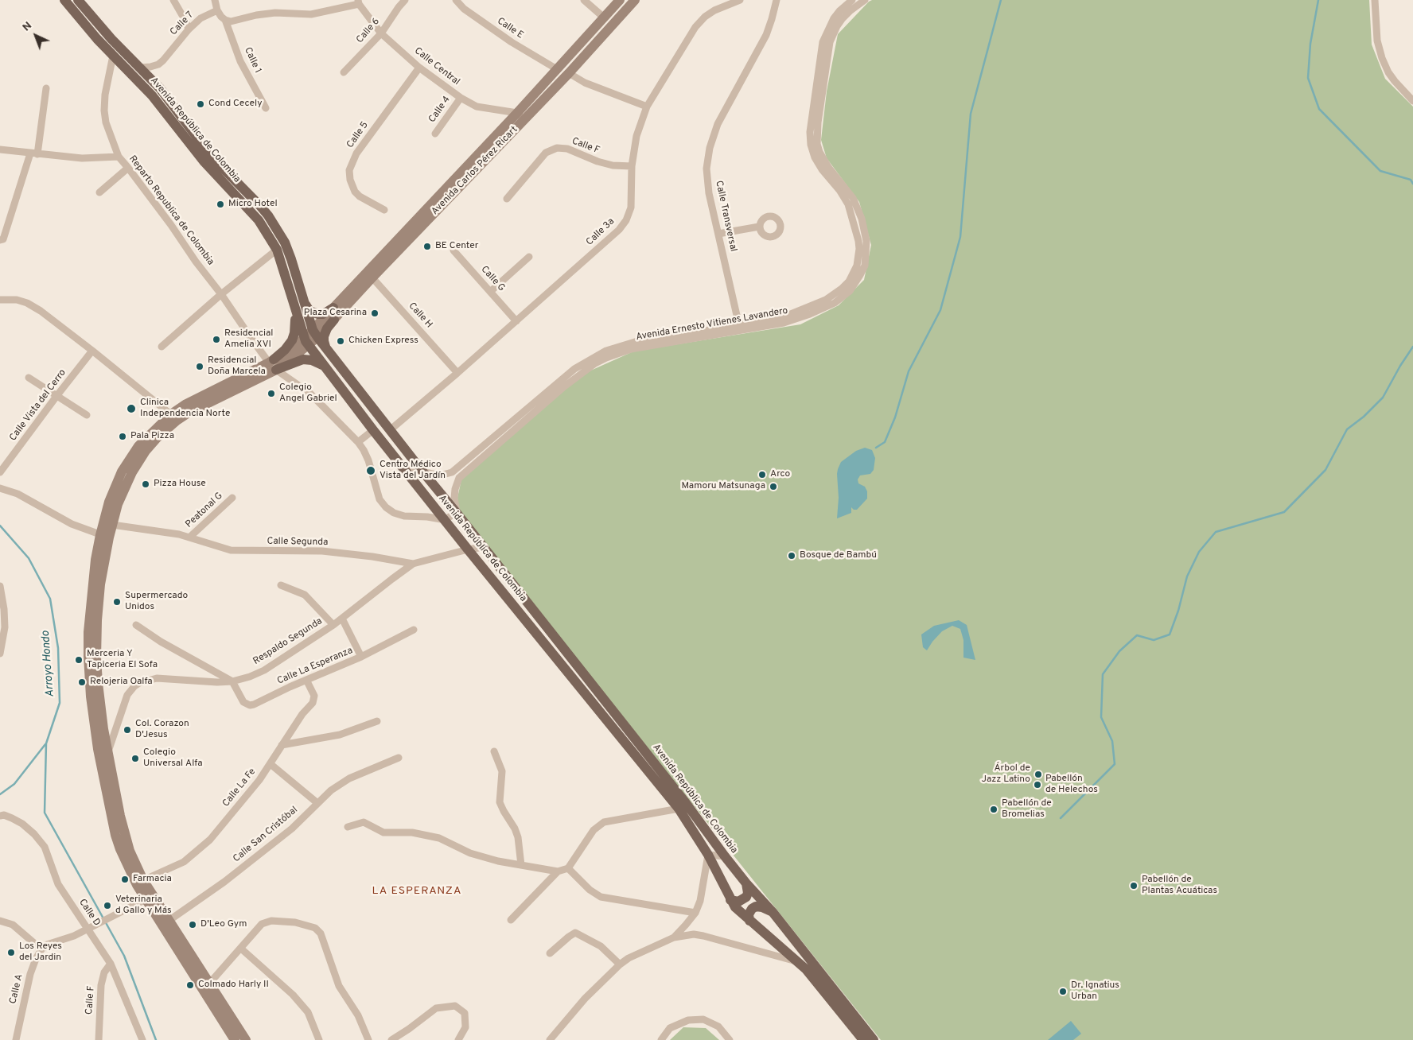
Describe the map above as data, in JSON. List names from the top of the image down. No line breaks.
{"streets":{"main road":["Avenida República de Colombia","Avenida Carlos Pérez Ricart"],"street":["Calle 7","Calle E","Calle 6","Calle 1","Calle Central","Calle 4","Calle 5","Calle F","Reparto Republica de Colombia","Calle Transversal","Calle 3a","Calle G","Calle H","Avenida Ernesto Vitienes Lavandero","Calle Vista del Cerro","Peatonal G","Calle Segunda","Respaldo Segunda","Calle La Esperanza","Calle La Fe","Calle San Cristóbal","Calle D","Calle A"]},"crossings":[["Calle 7","Avenida República de Colombia"],["Calle E","Avenida Carlos Pérez Ricart"],["Calle 6","Calle Central"],["Calle Central","Calle 4"],["Calle Central","Calle 5"],["Calle Central","Avenida Carlos Pérez Ricart"],["Avenida República de Colombia","Avenida Carlos Pérez Ricart"],["Avenida República de Colombia","Reparto Republica de Colombia"],["Avenida República de Colombia","Calle 3a"],["Avenida República de Colombia","Avenida Ernesto Vitienes Lavandero"],["Avenida República de Colombia","Calle Segunda"],["Calle F","Calle 3a"],["Calle F","Calle D"],["Avenida Carlos Pérez Ricart","Calle H"],["Calle Transversal","Avenida Ernesto Vitienes Lavandero"],["Calle 3a","Calle G"],["Calle 3a","Calle H"],["Peatonal G","Calle Segunda"],["Calle Segunda","Respaldo Segunda"],["Respaldo Segunda","Calle La Esperanza"],["Calle La Esperanza","Calle La Fe"]],"districts":["LA ESPERANZA"],"water":["Arroyo Hondo"],"places":["Cond Cecely","Micro Hotel","BE Center","Plaza Cesarina","Residencial Amelia XVI","Chicken Express","Residencial Doña Marcela","Colegio Angel Gabriel","Clinica Independencia Norte","Pala Pizza","Centro Médico Vista del Jardín","Arco","Pizza House","Mamoru Matsunaga","Bosque de Bambú","Supermercado Unidos","Merceria Y Tapiceria El Sofa","Relojeria Oalfa","Col. Corazon D'Jesus","Colegio Universal Alfa","Árbol de Jazz Latino","Pabellón de Helechos","Pabellón de Bromelias","Farmacia","Pabellón de Plantas Acuáticas","Veterinaria d Gallo y Más","D'Leo Gym","Los Reyes del Jardin","Colmado Harly II","Dr. Ignatius Urban"],"north":"top left"}
